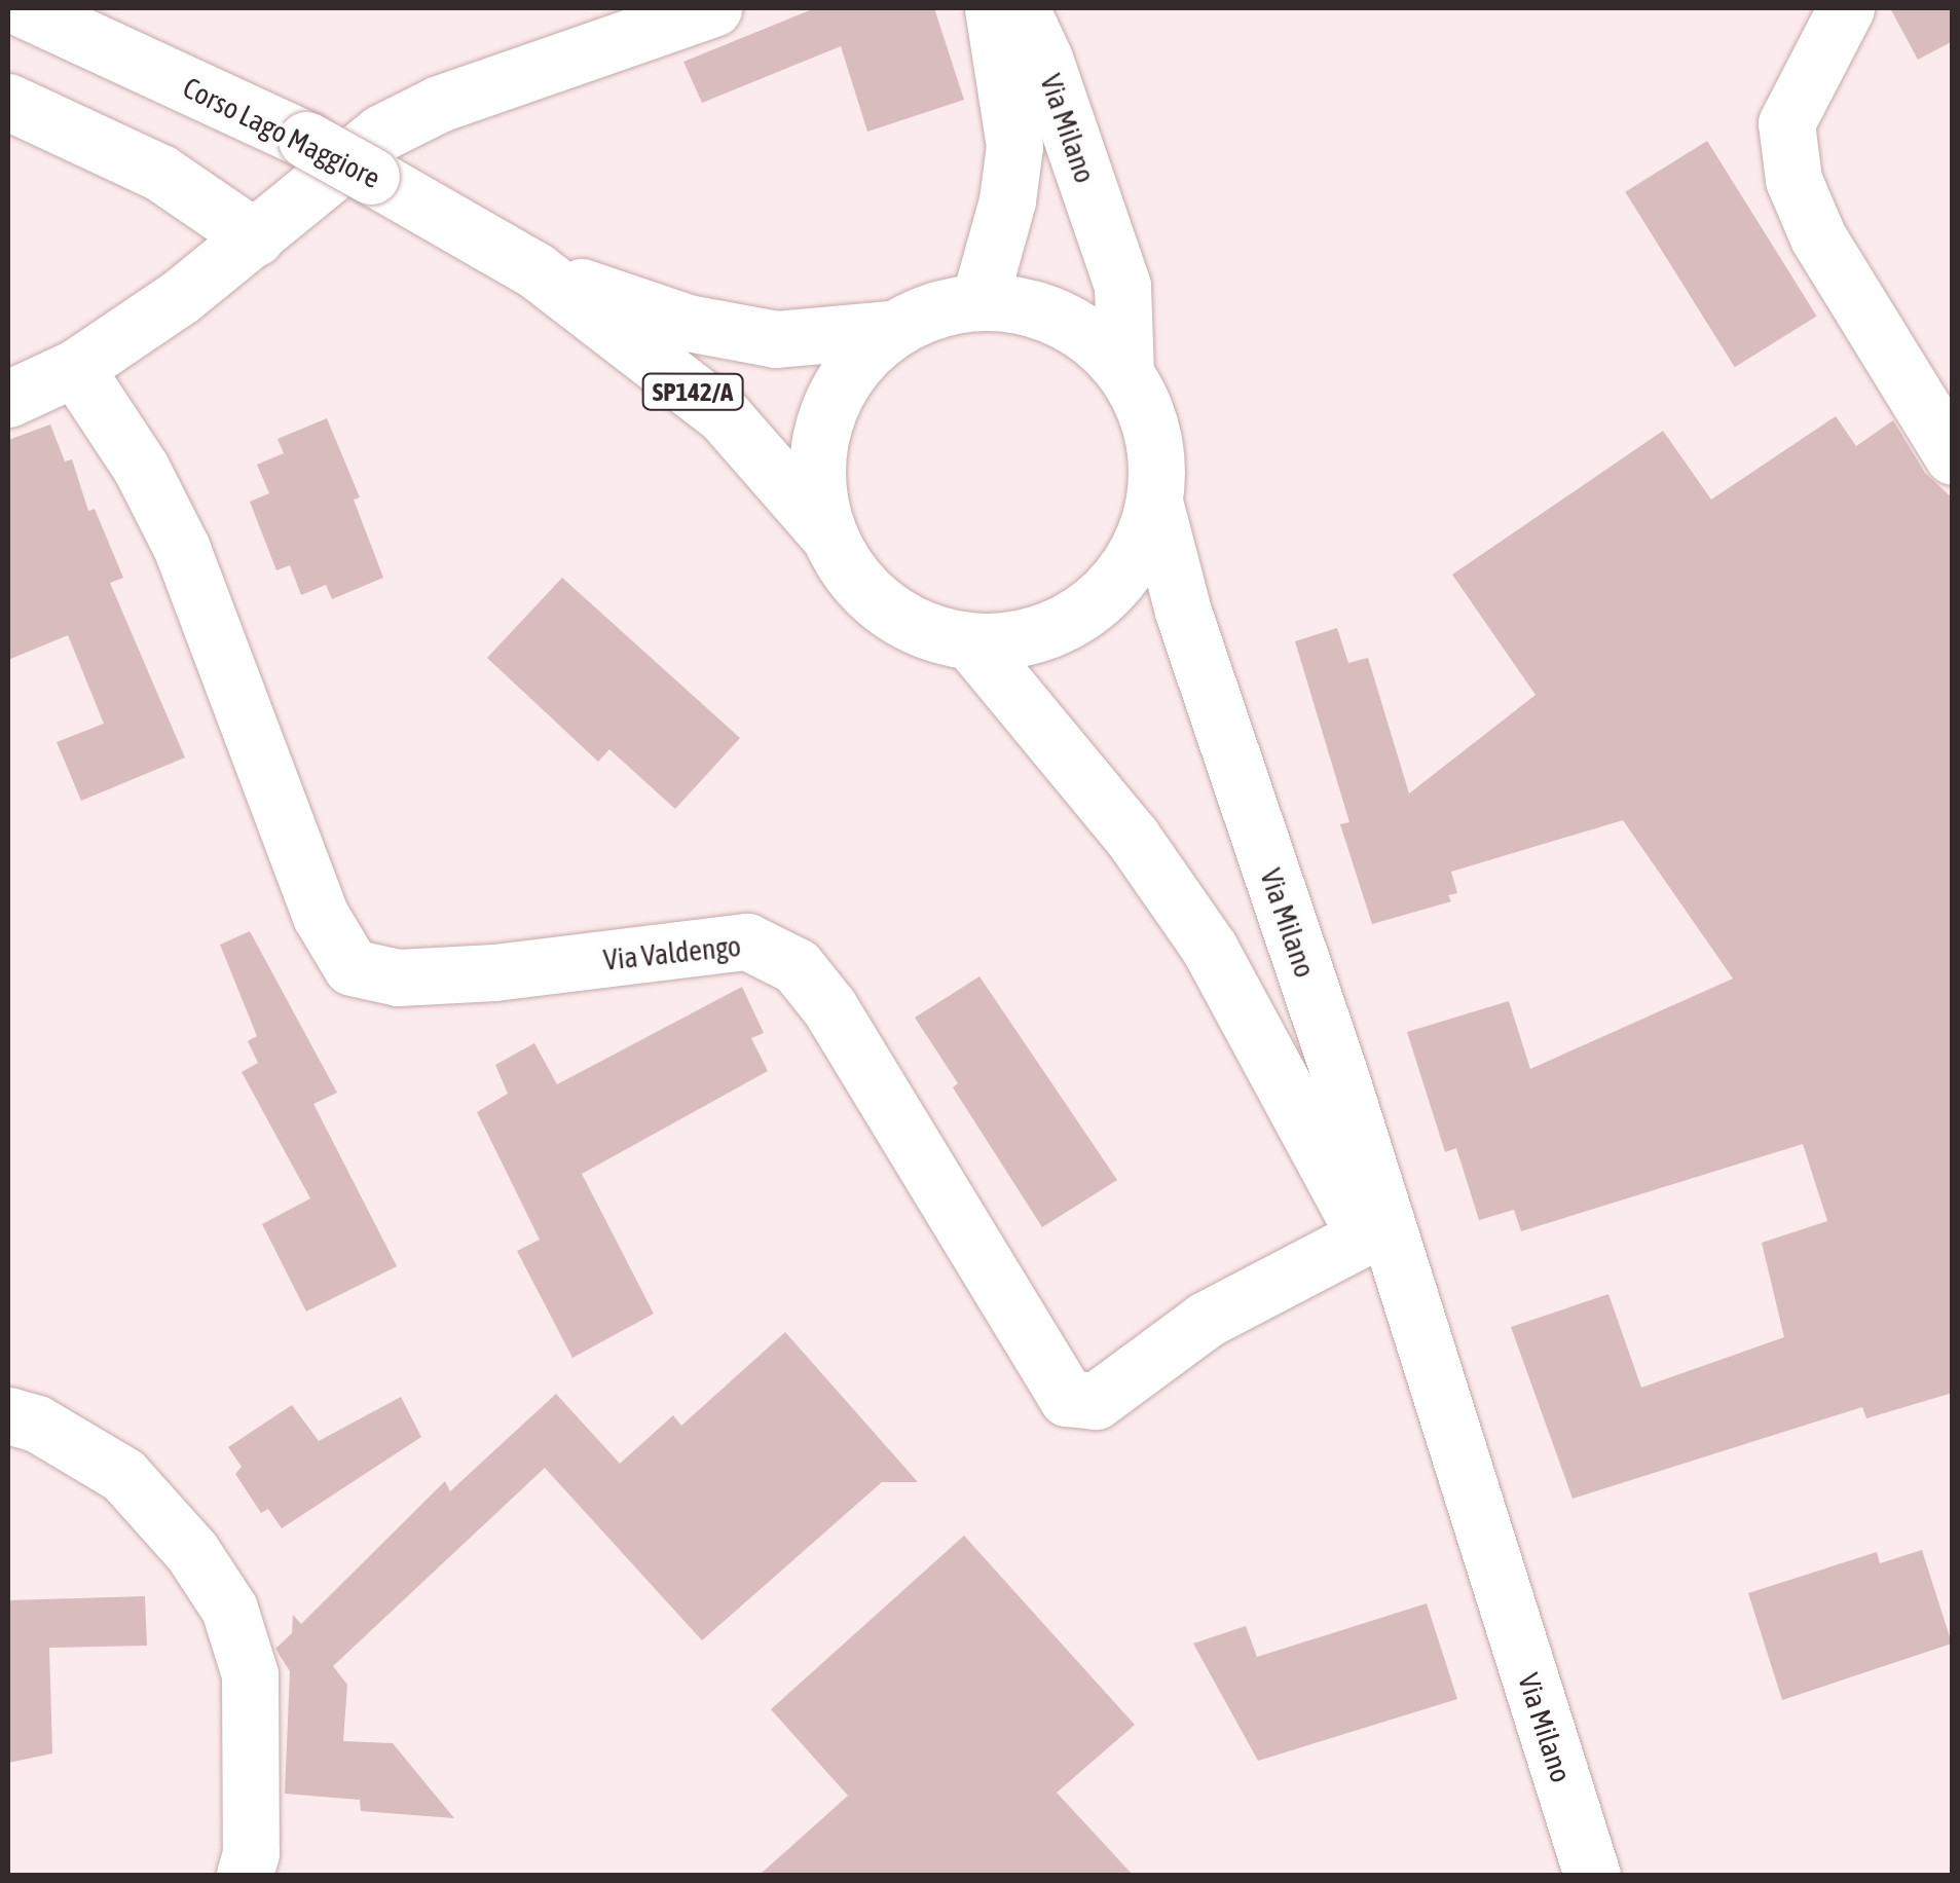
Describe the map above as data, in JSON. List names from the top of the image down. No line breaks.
{"streets":{"main road":["Via Milano","Corso Lago Maggiore","SP142/A","Via Valdengo"]},"crossings":[["Via Milano","Corso Lago Maggiore"],["Via Milano","Via Valdengo"]]}
